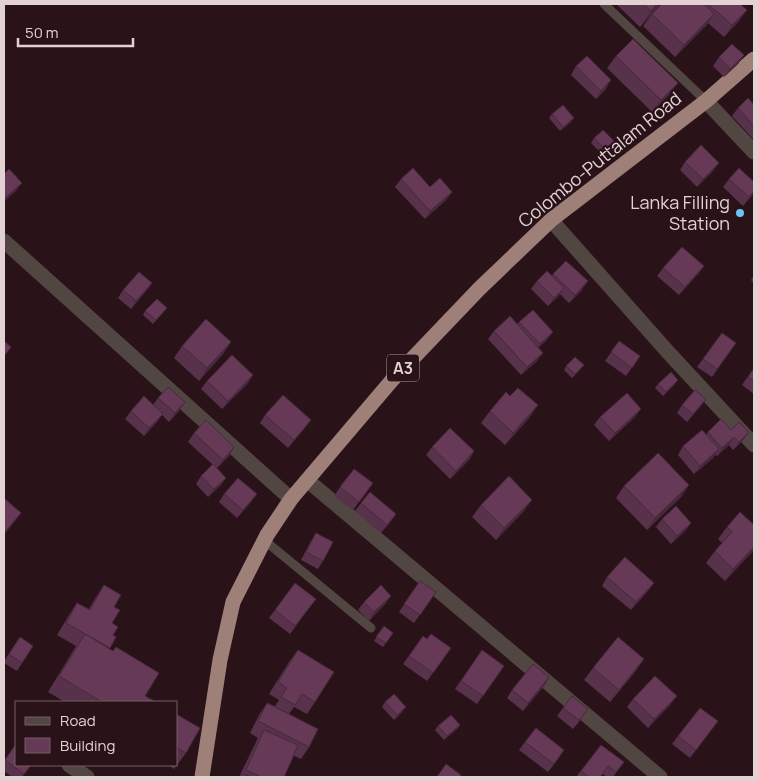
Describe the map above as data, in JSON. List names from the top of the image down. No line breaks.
{"streets":{"highway":["Colombo-Puttalam Road","A3"]},"places":["Lanka Filling Station"],"legend":["Road","Building"],"scale_bar":"50 m"}
